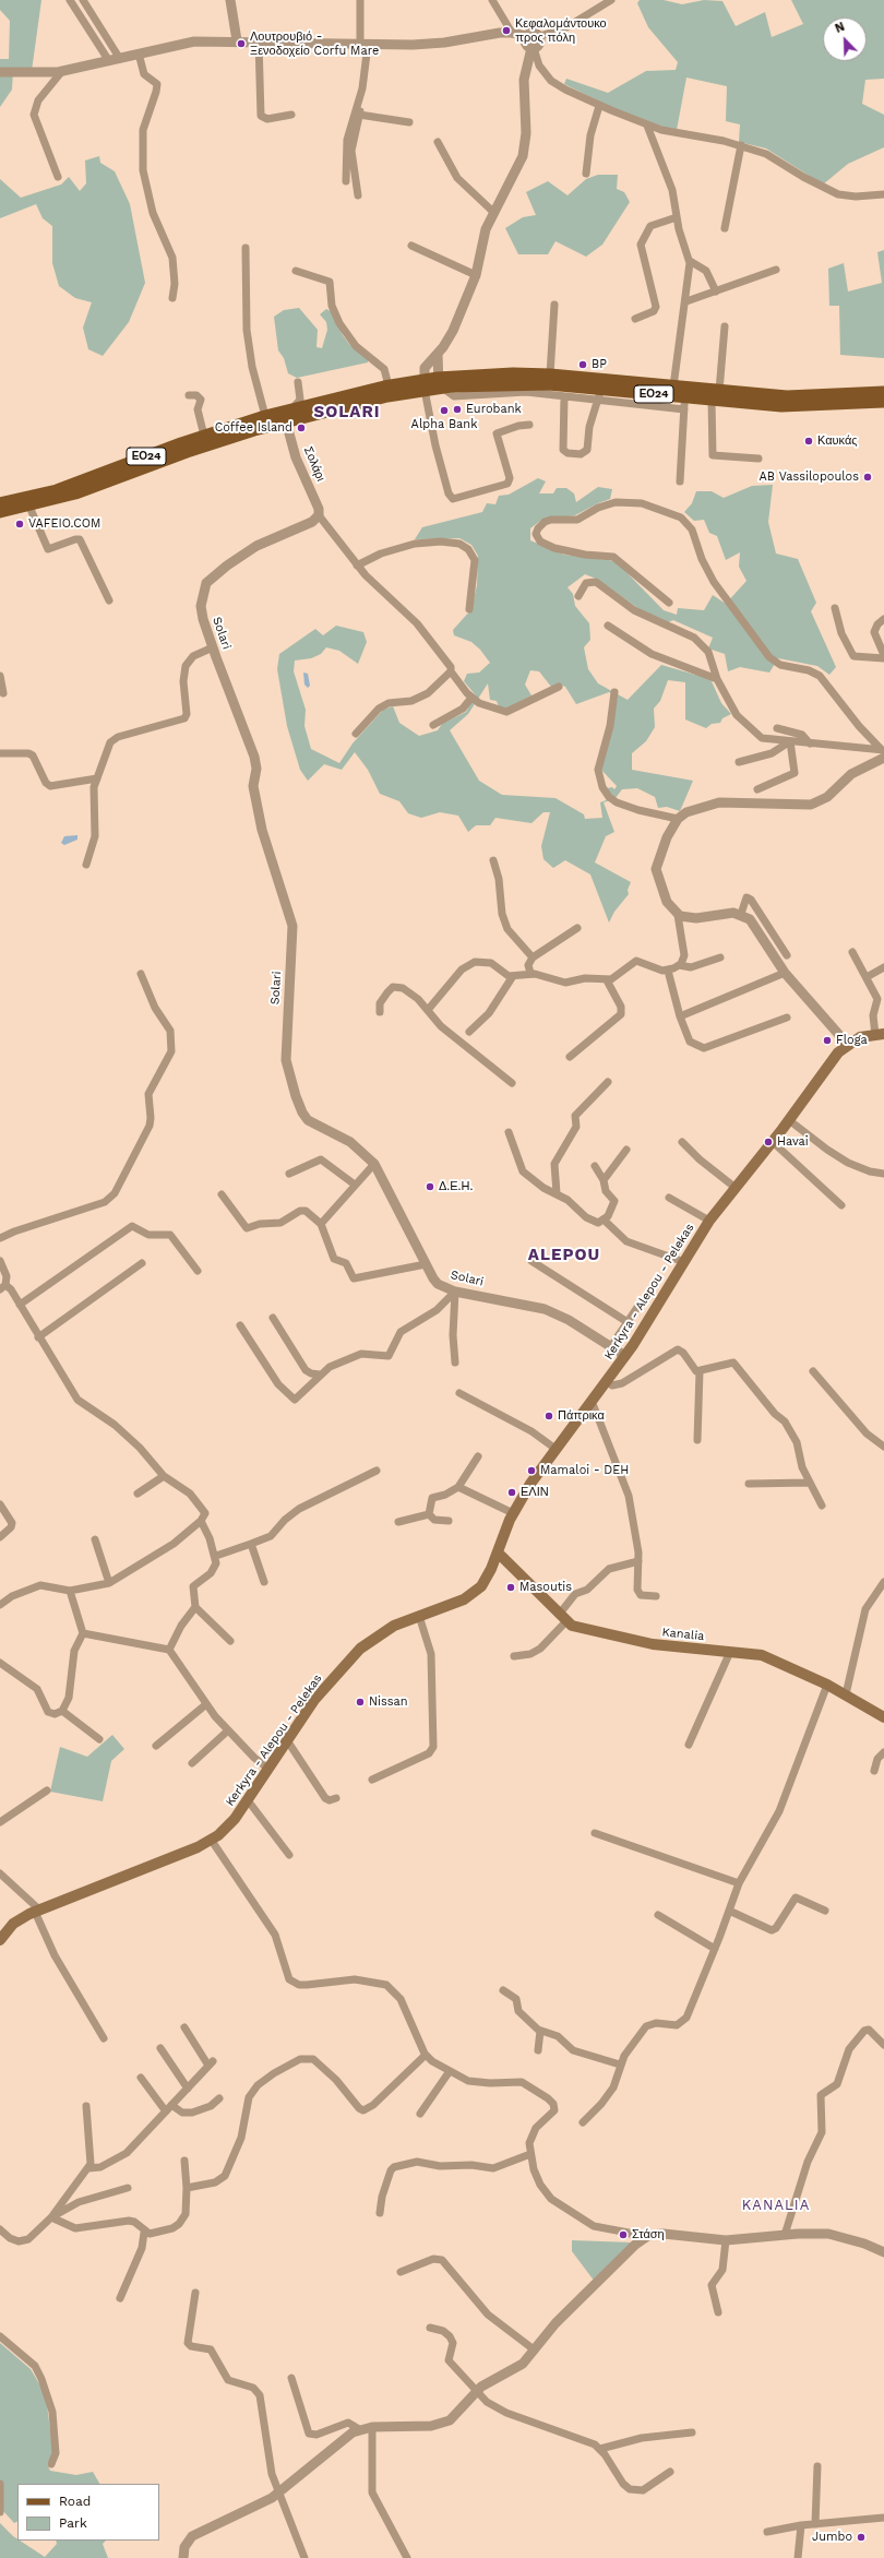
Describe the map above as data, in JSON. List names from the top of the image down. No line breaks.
{"streets":{"main road":["ΕΟ24","Kerkyra - Alepou - Pelekas","Kanalia"],"street":["Σολάρι","Solari"]},"crossings":[["ΕΟ24","Σολάρι"],["Σολάρι","Solari"],["Solari","Kerkyra - Alepou - Pelekas"],["Kerkyra - Alepou - Pelekas","Kanalia"]],"districts":["SOLARI","ALEPOU","KANALIA"],"places":["Κεφαλομάντουκο προς πόλη","Λουτρουβιό - Ξενοδοχείο Corfu Mare","BP","Eurobank","Alpha Bank","Coffee Island","Καυκάς","AB Vassilopoulos","VAFEIO.COM","Floga","Havai","Δ.Ε.Η.","Πάπρικα","Mamaloi - DEH","ΕΛΙΝ","Masoutis","Nissan","Στάση","Jumbo"],"legend":["Road","Park"],"north":"top left"}
